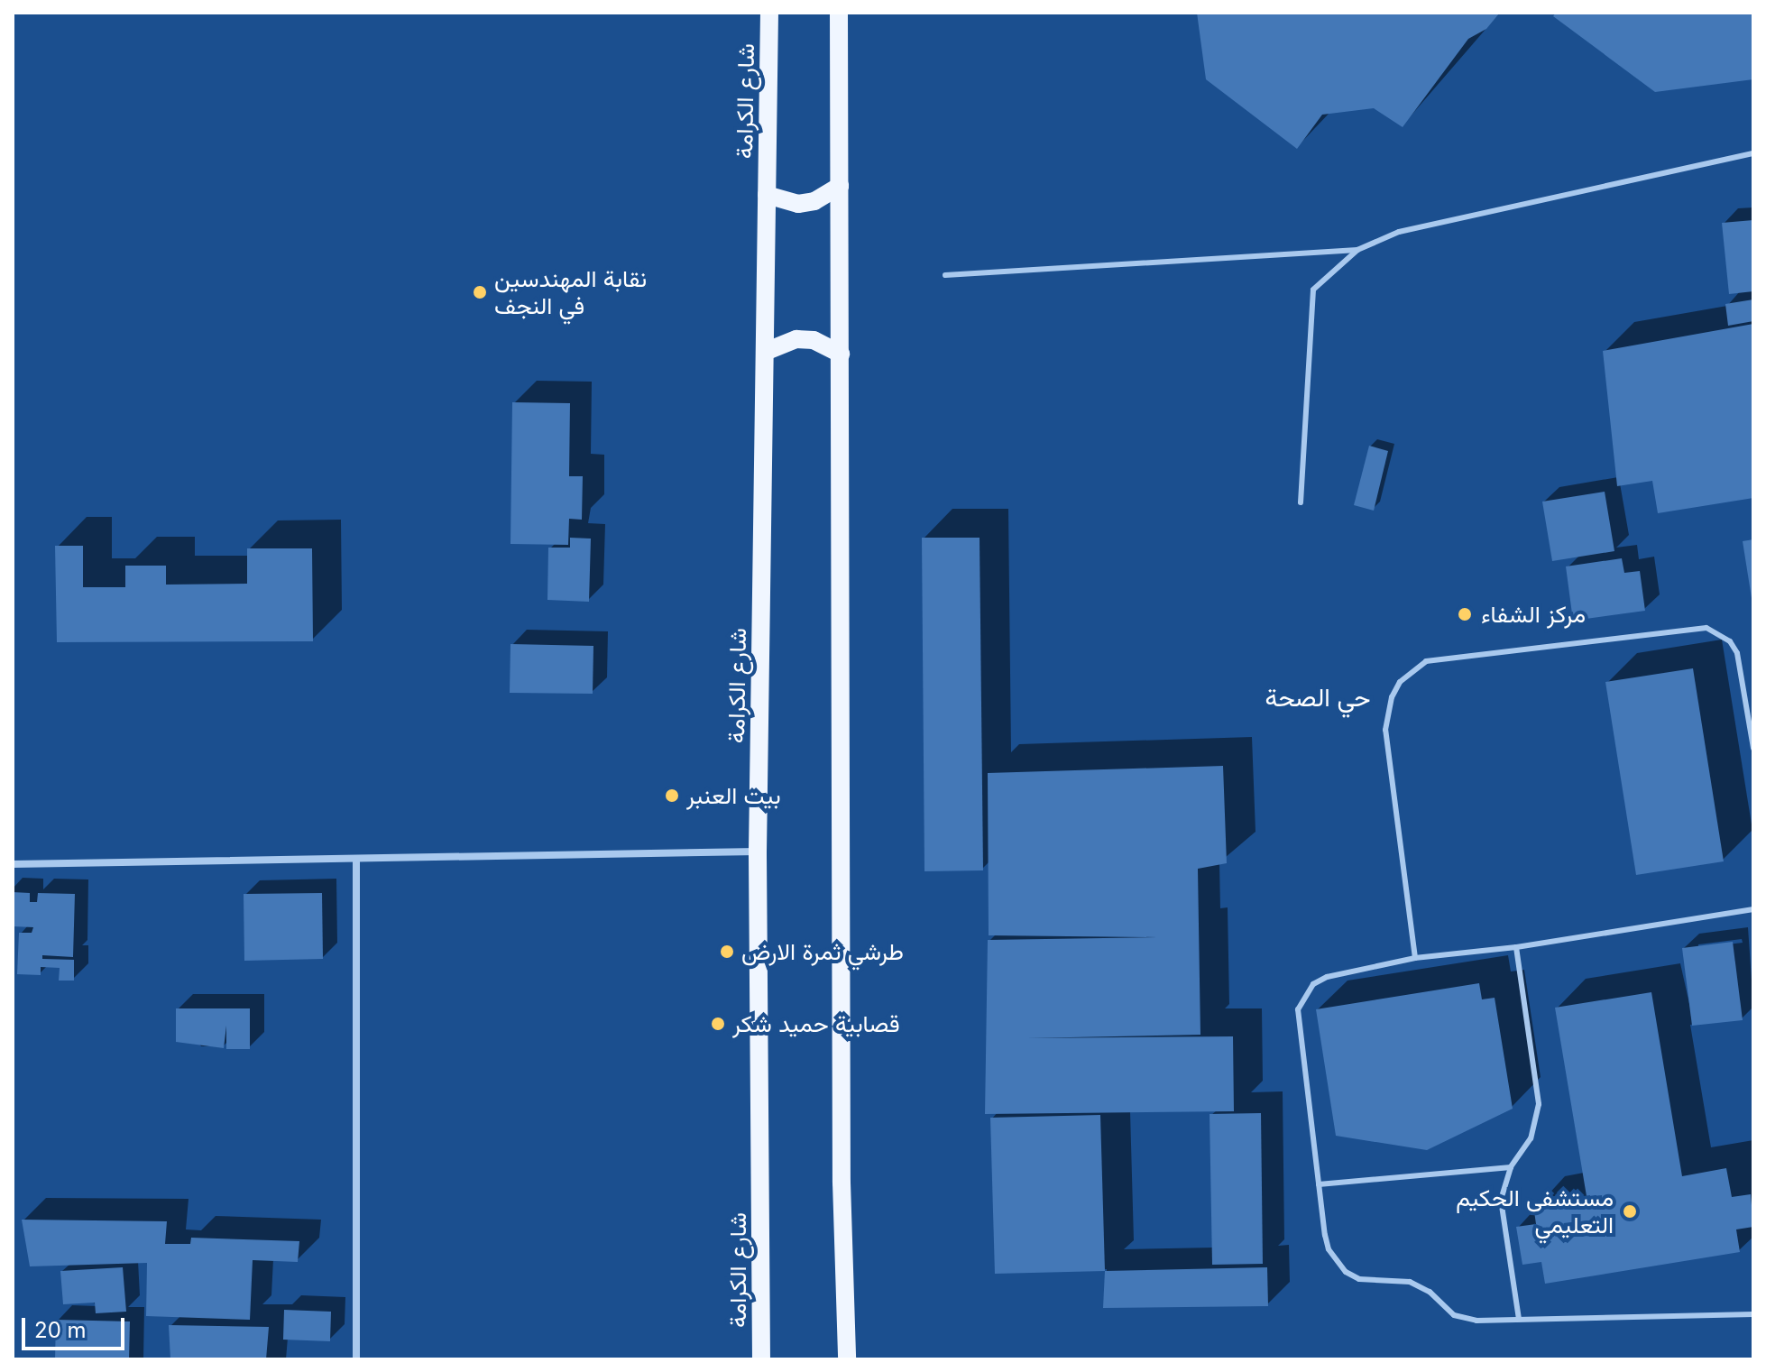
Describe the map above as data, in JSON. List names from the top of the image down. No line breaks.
{"streets":{"main road":["شارع الكرامة"]},"districts":["حي الصحة"],"places":["نقابة المهندسين في النجف","مركز الشفاء","بيت العنبر","طرشي ثمرة الارض","قصابية حميد شكر","مستشفى الحكيم التعليمي"],"scale_bar":"20 m"}
